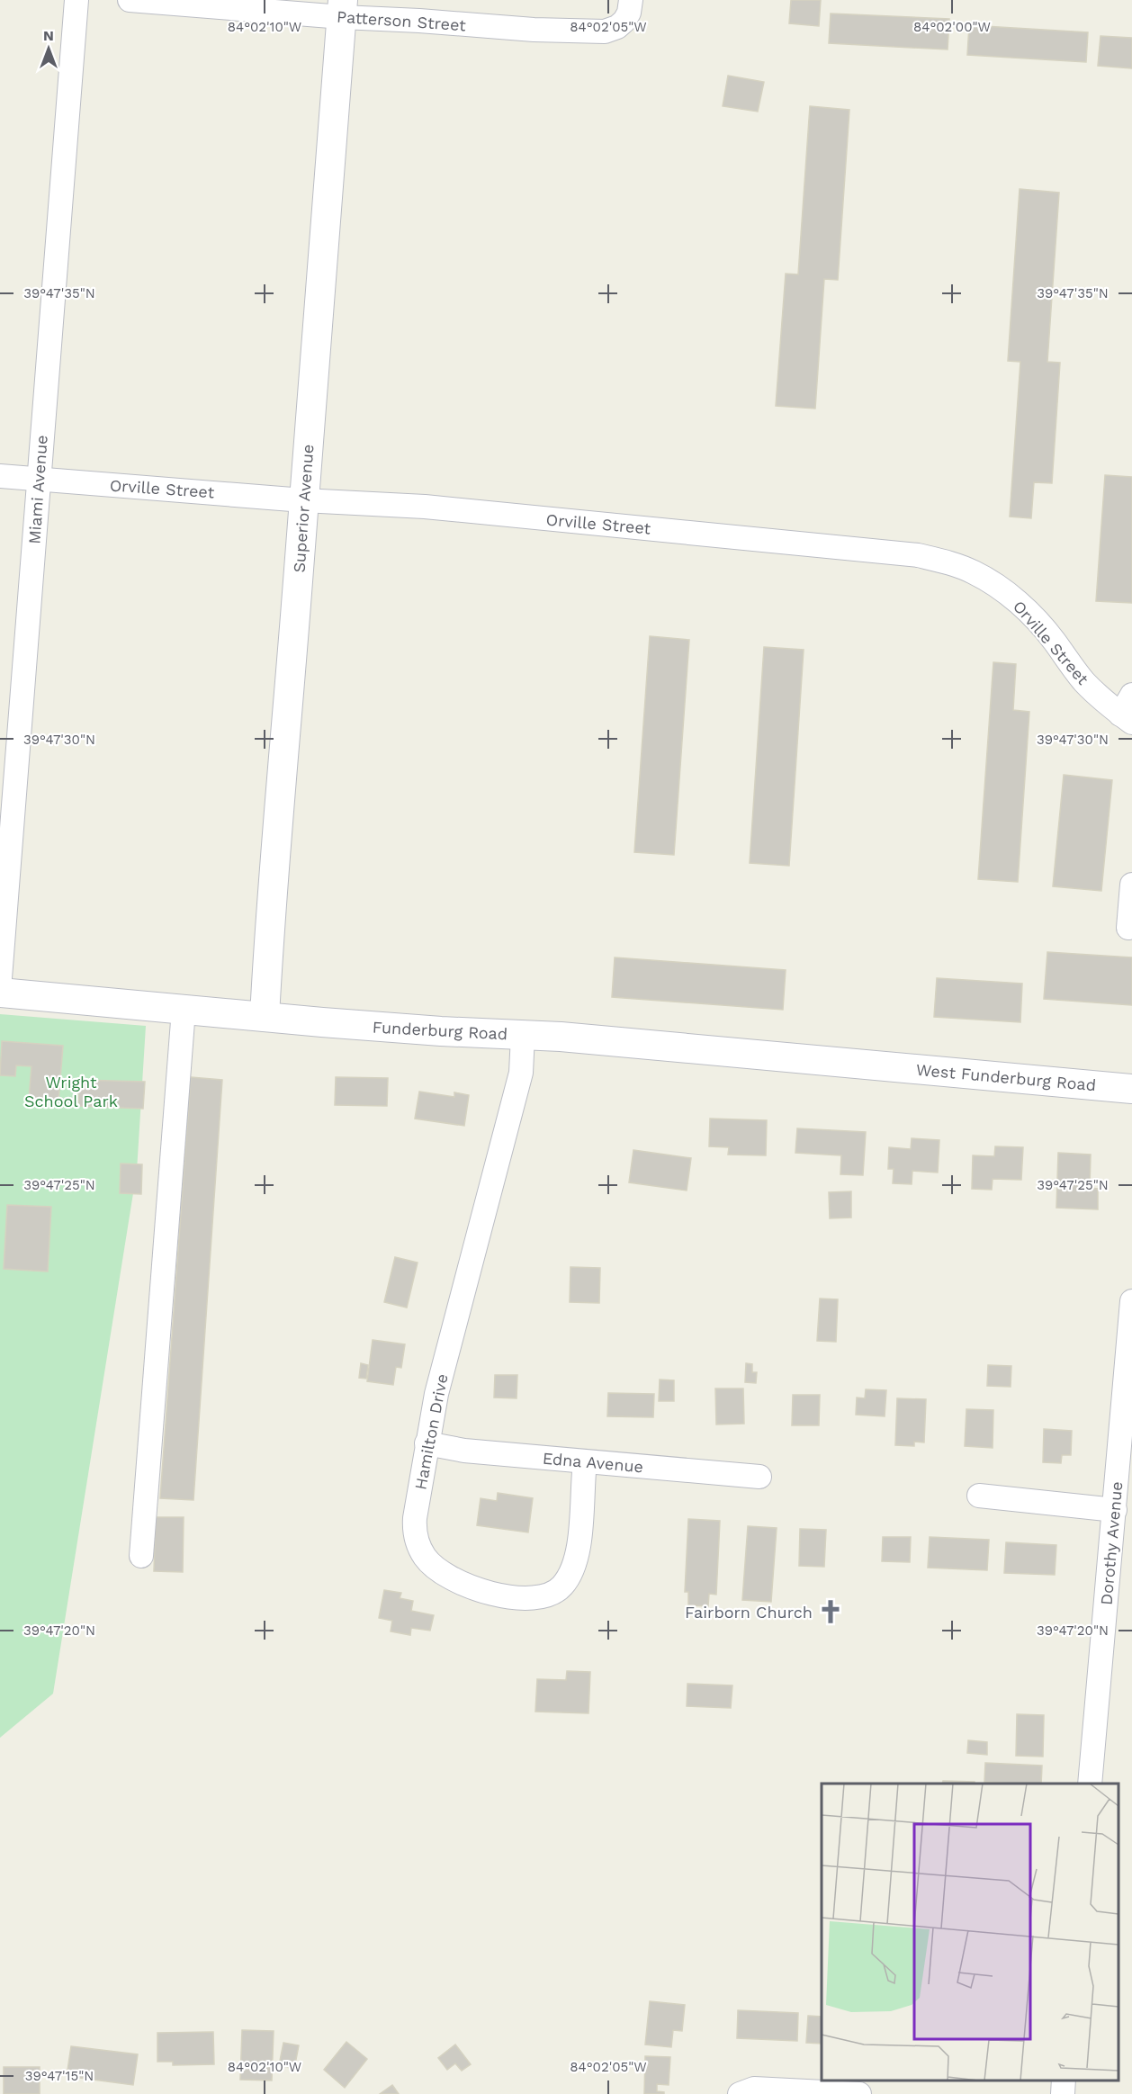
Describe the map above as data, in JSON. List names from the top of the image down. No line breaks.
{"streets":{"street":["Patterson Street","Orville Street","Miami Avenue","Superior Avenue","Funderburg Road","West Funderburg Road","Hamilton Drive","Edna Avenue","Dorothy Avenue"]},"crossings":[["Patterson Street","Superior Avenue"],["Orville Street","Miami Avenue"],["Orville Street","Superior Avenue"],["Superior Avenue","Funderburg Road"],["Funderburg Road","West Funderburg Road"],["Funderburg Road","Hamilton Drive"],["Hamilton Drive","Edna Avenue"]],"parks":["Wright School Park"],"places":{"church":["Fairborn Church"]},"north":"top","coordinates":["84°02'10\"W","84°02'05\"W","84°02'00\"W","39°47'35\"N","39°47'30\"N","39°47'25\"N","39°47'20\"N","39°47'15\"N"]}
